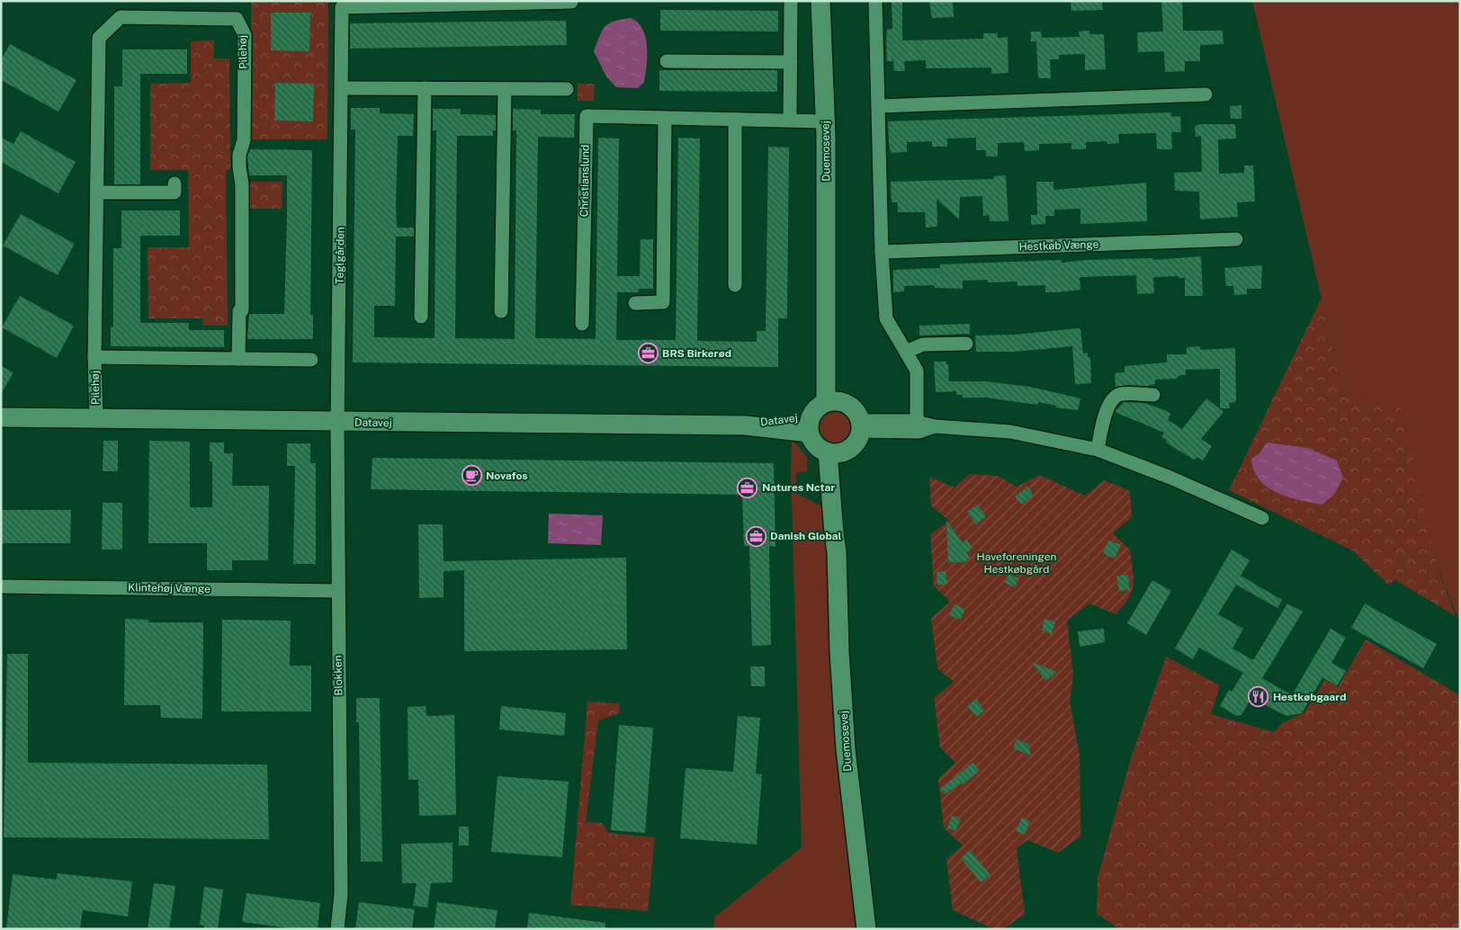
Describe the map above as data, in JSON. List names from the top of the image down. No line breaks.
{"streets":{"street":["Pilehøj","Duemosevej","Christianslund","Hestkøb Vænge","Teglgården","Datavej","Klintehøj Vænge","Blokken"]},"crossings":[["Pilehøj","Datavej"],["Duemosevej","Christianslund"],["Duemosevej","Datavej"],["Teglgården","Datavej"],["Teglgården","Blokken"],["Datavej","Blokken"],["Klintehøj Vænge","Blokken"]],"parks":["Haveforeningen Hestkøbgård"],"places":{"office":["BRS Birkerød","Natures Nctar","Danish Global"],"cafe":["Novafos"],"restaurant":["Hestkøbgaard"]}}
